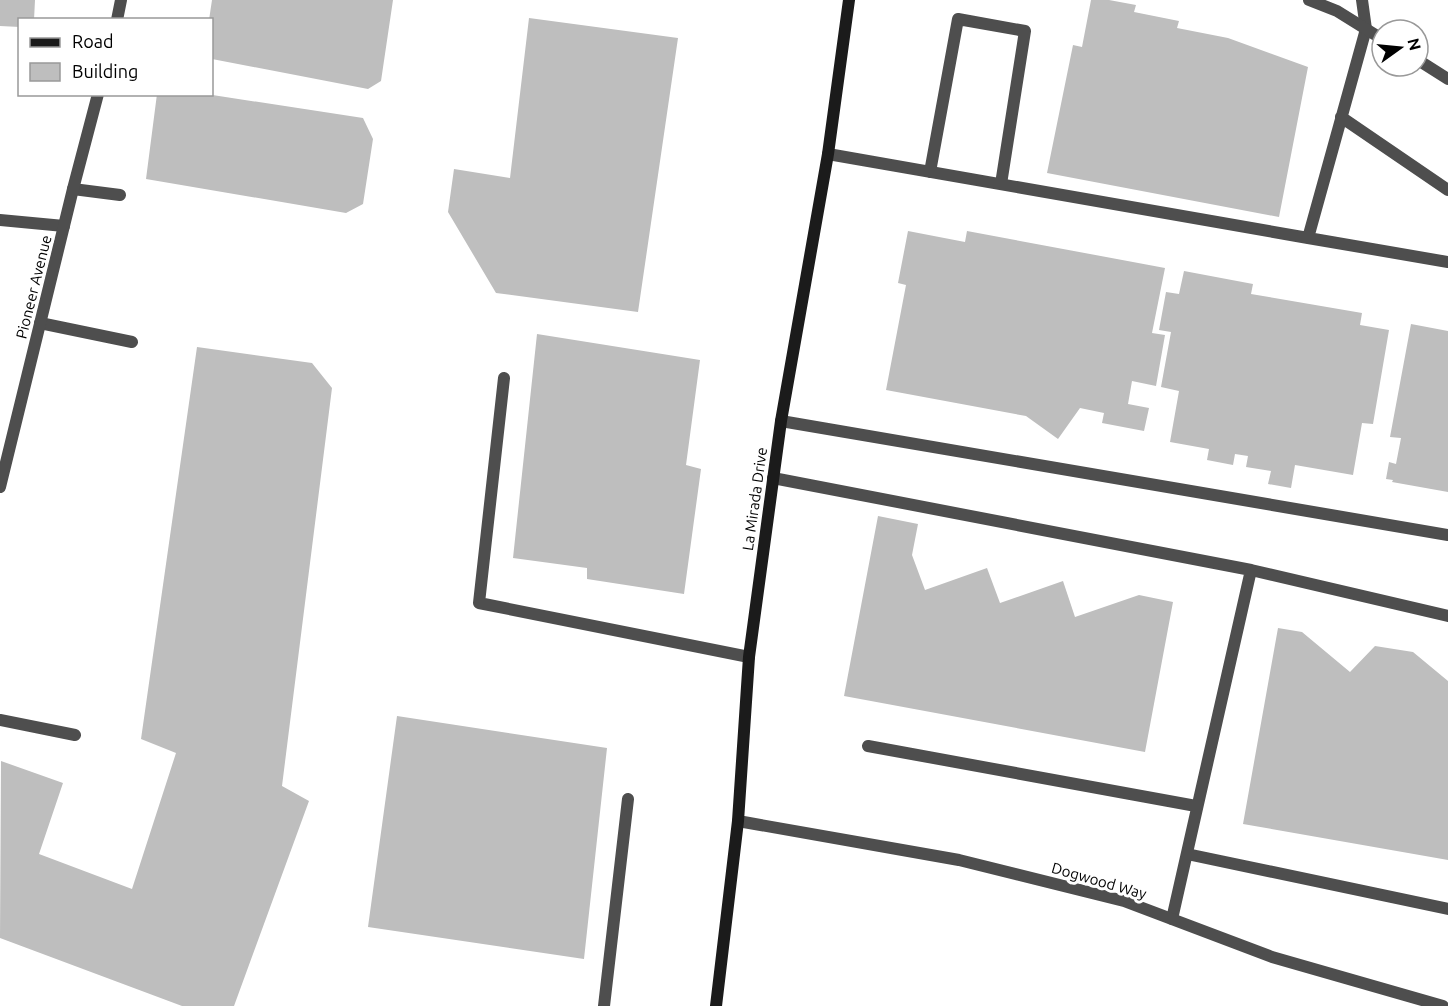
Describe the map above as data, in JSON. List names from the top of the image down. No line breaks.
{"streets":{"main road":["La Mirada Drive"],"street":["Pioneer Avenue","Dogwood Way"]},"crossings":[["La Mirada Drive","Dogwood Way"]],"legend":["Road","Building"],"north":"right"}
